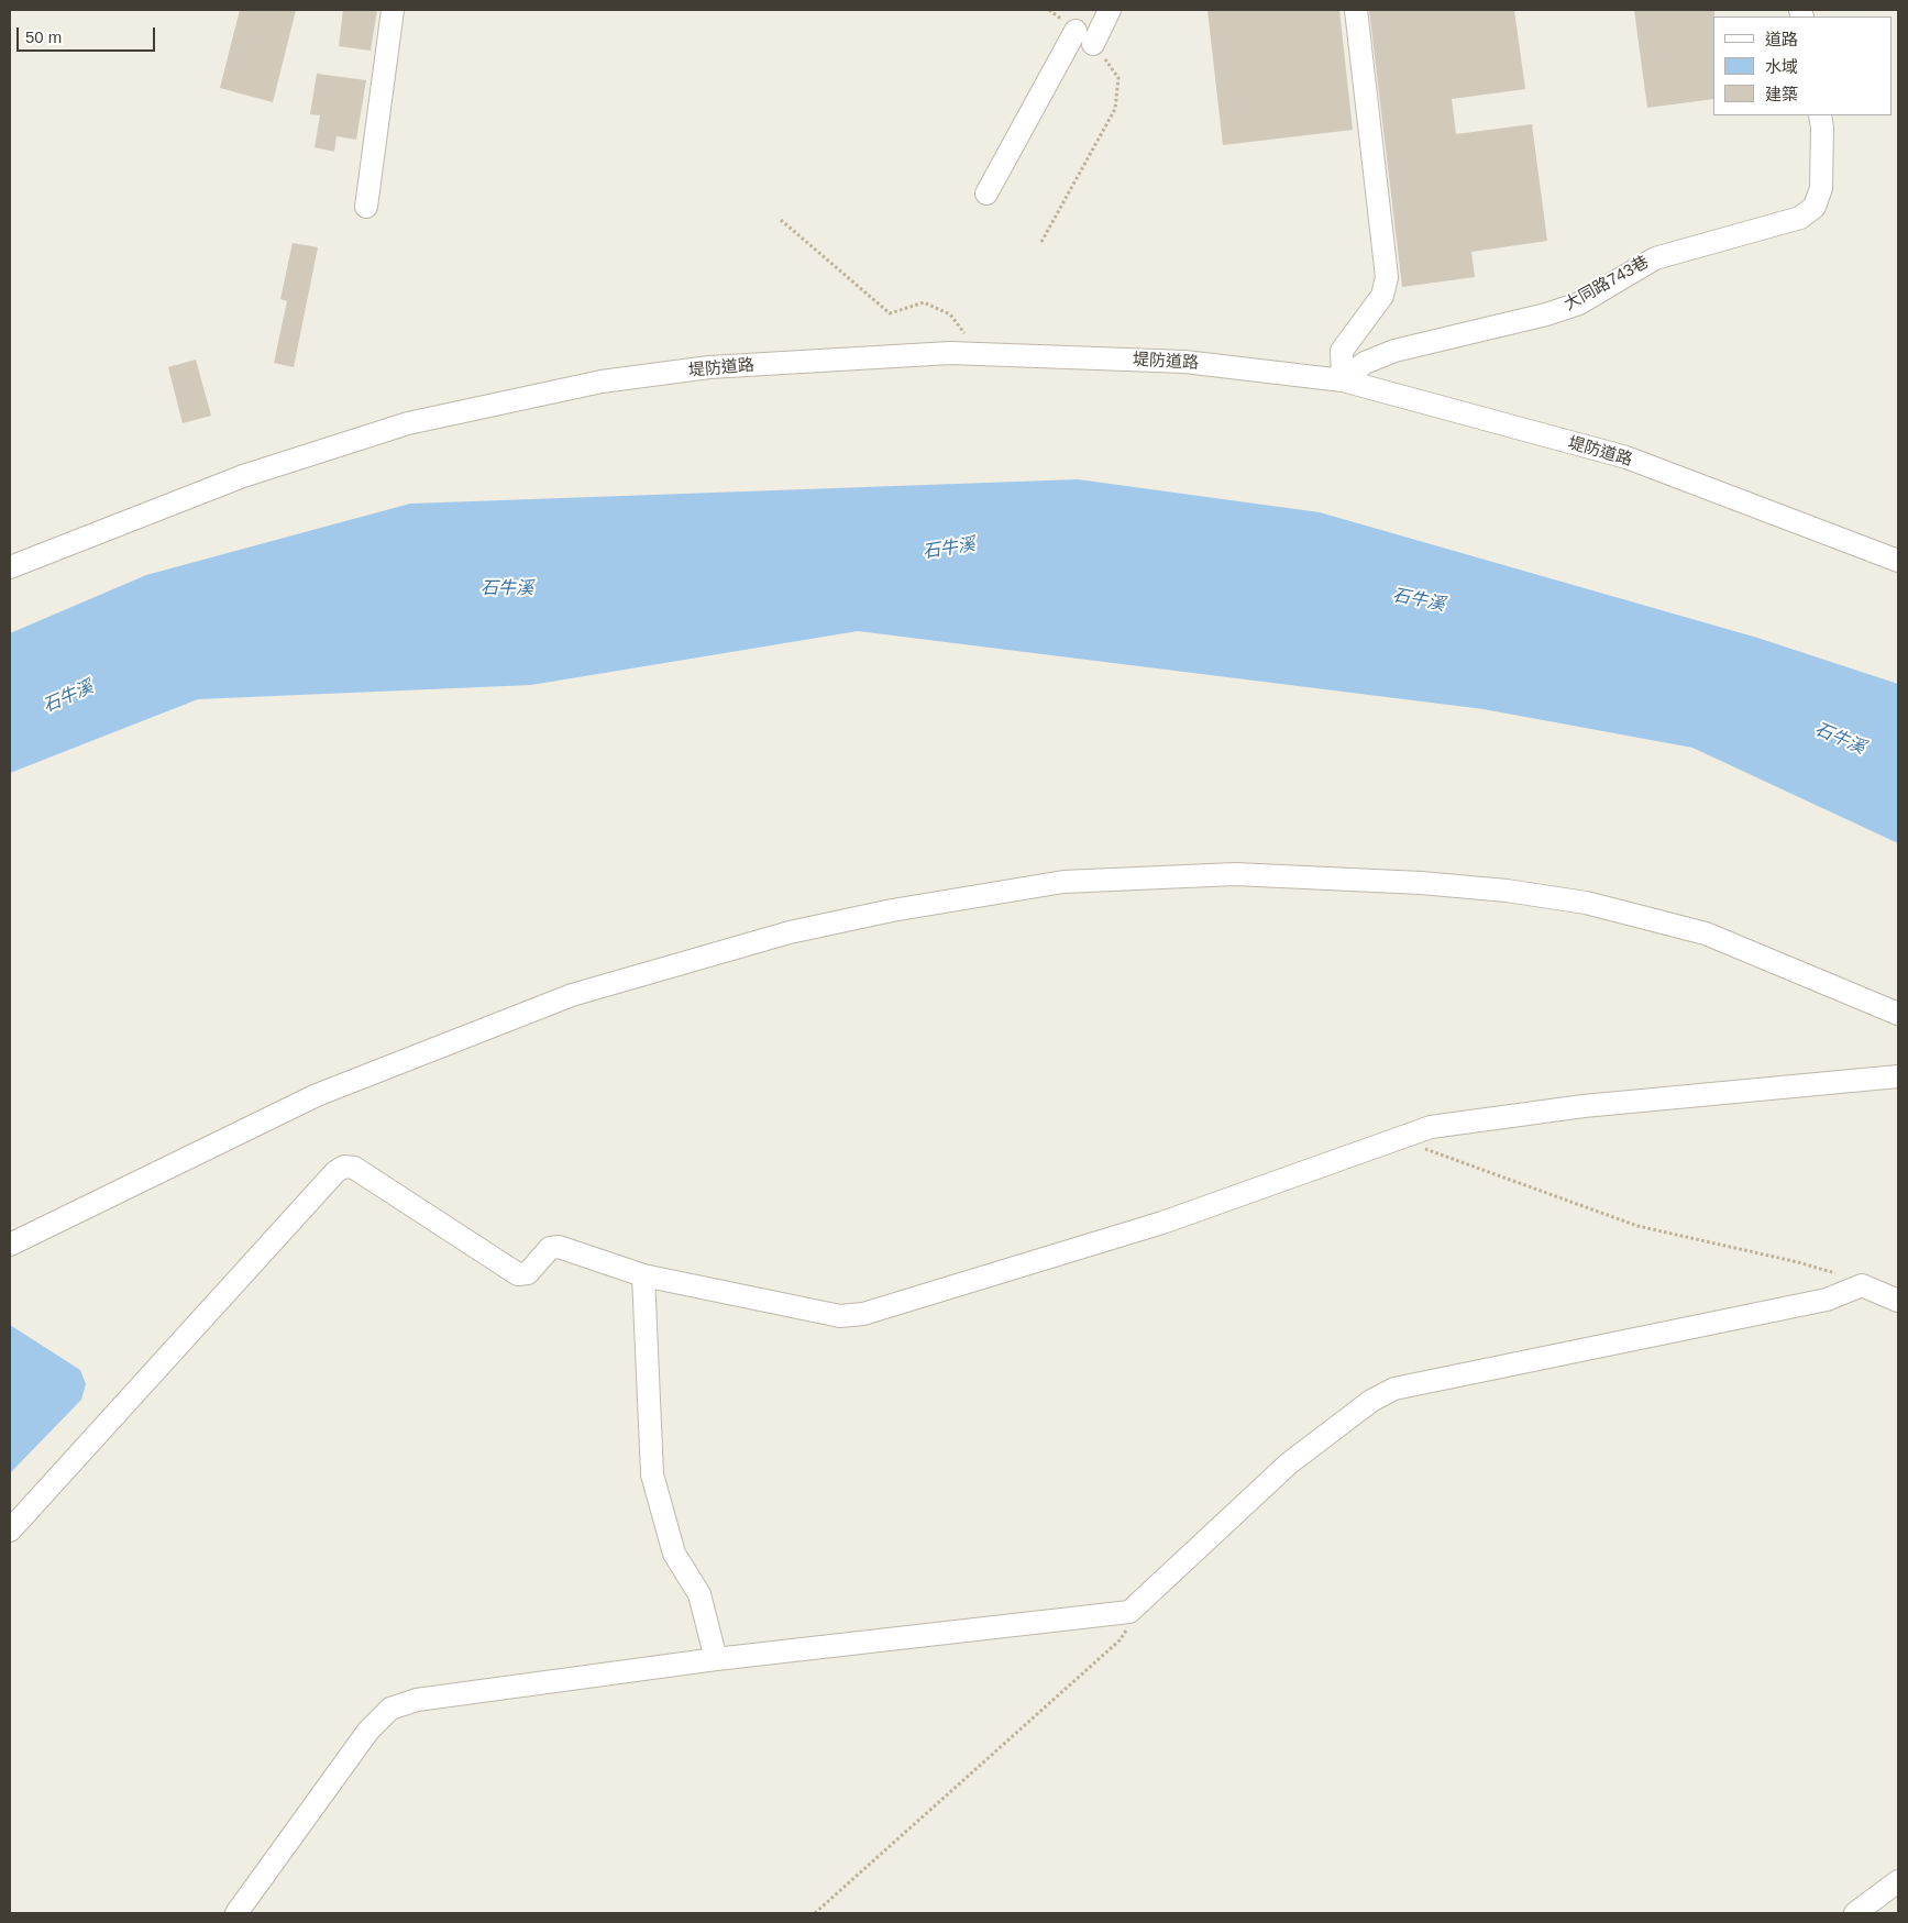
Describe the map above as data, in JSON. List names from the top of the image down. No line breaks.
{"streets":{"street":["大同路743巷","堤防道路"]},"crossings":[["大同路743巷","堤防道路"]],"water":["石牛溪"],"legend":["道路","水域","建築"],"scale_bar":"50 m"}
